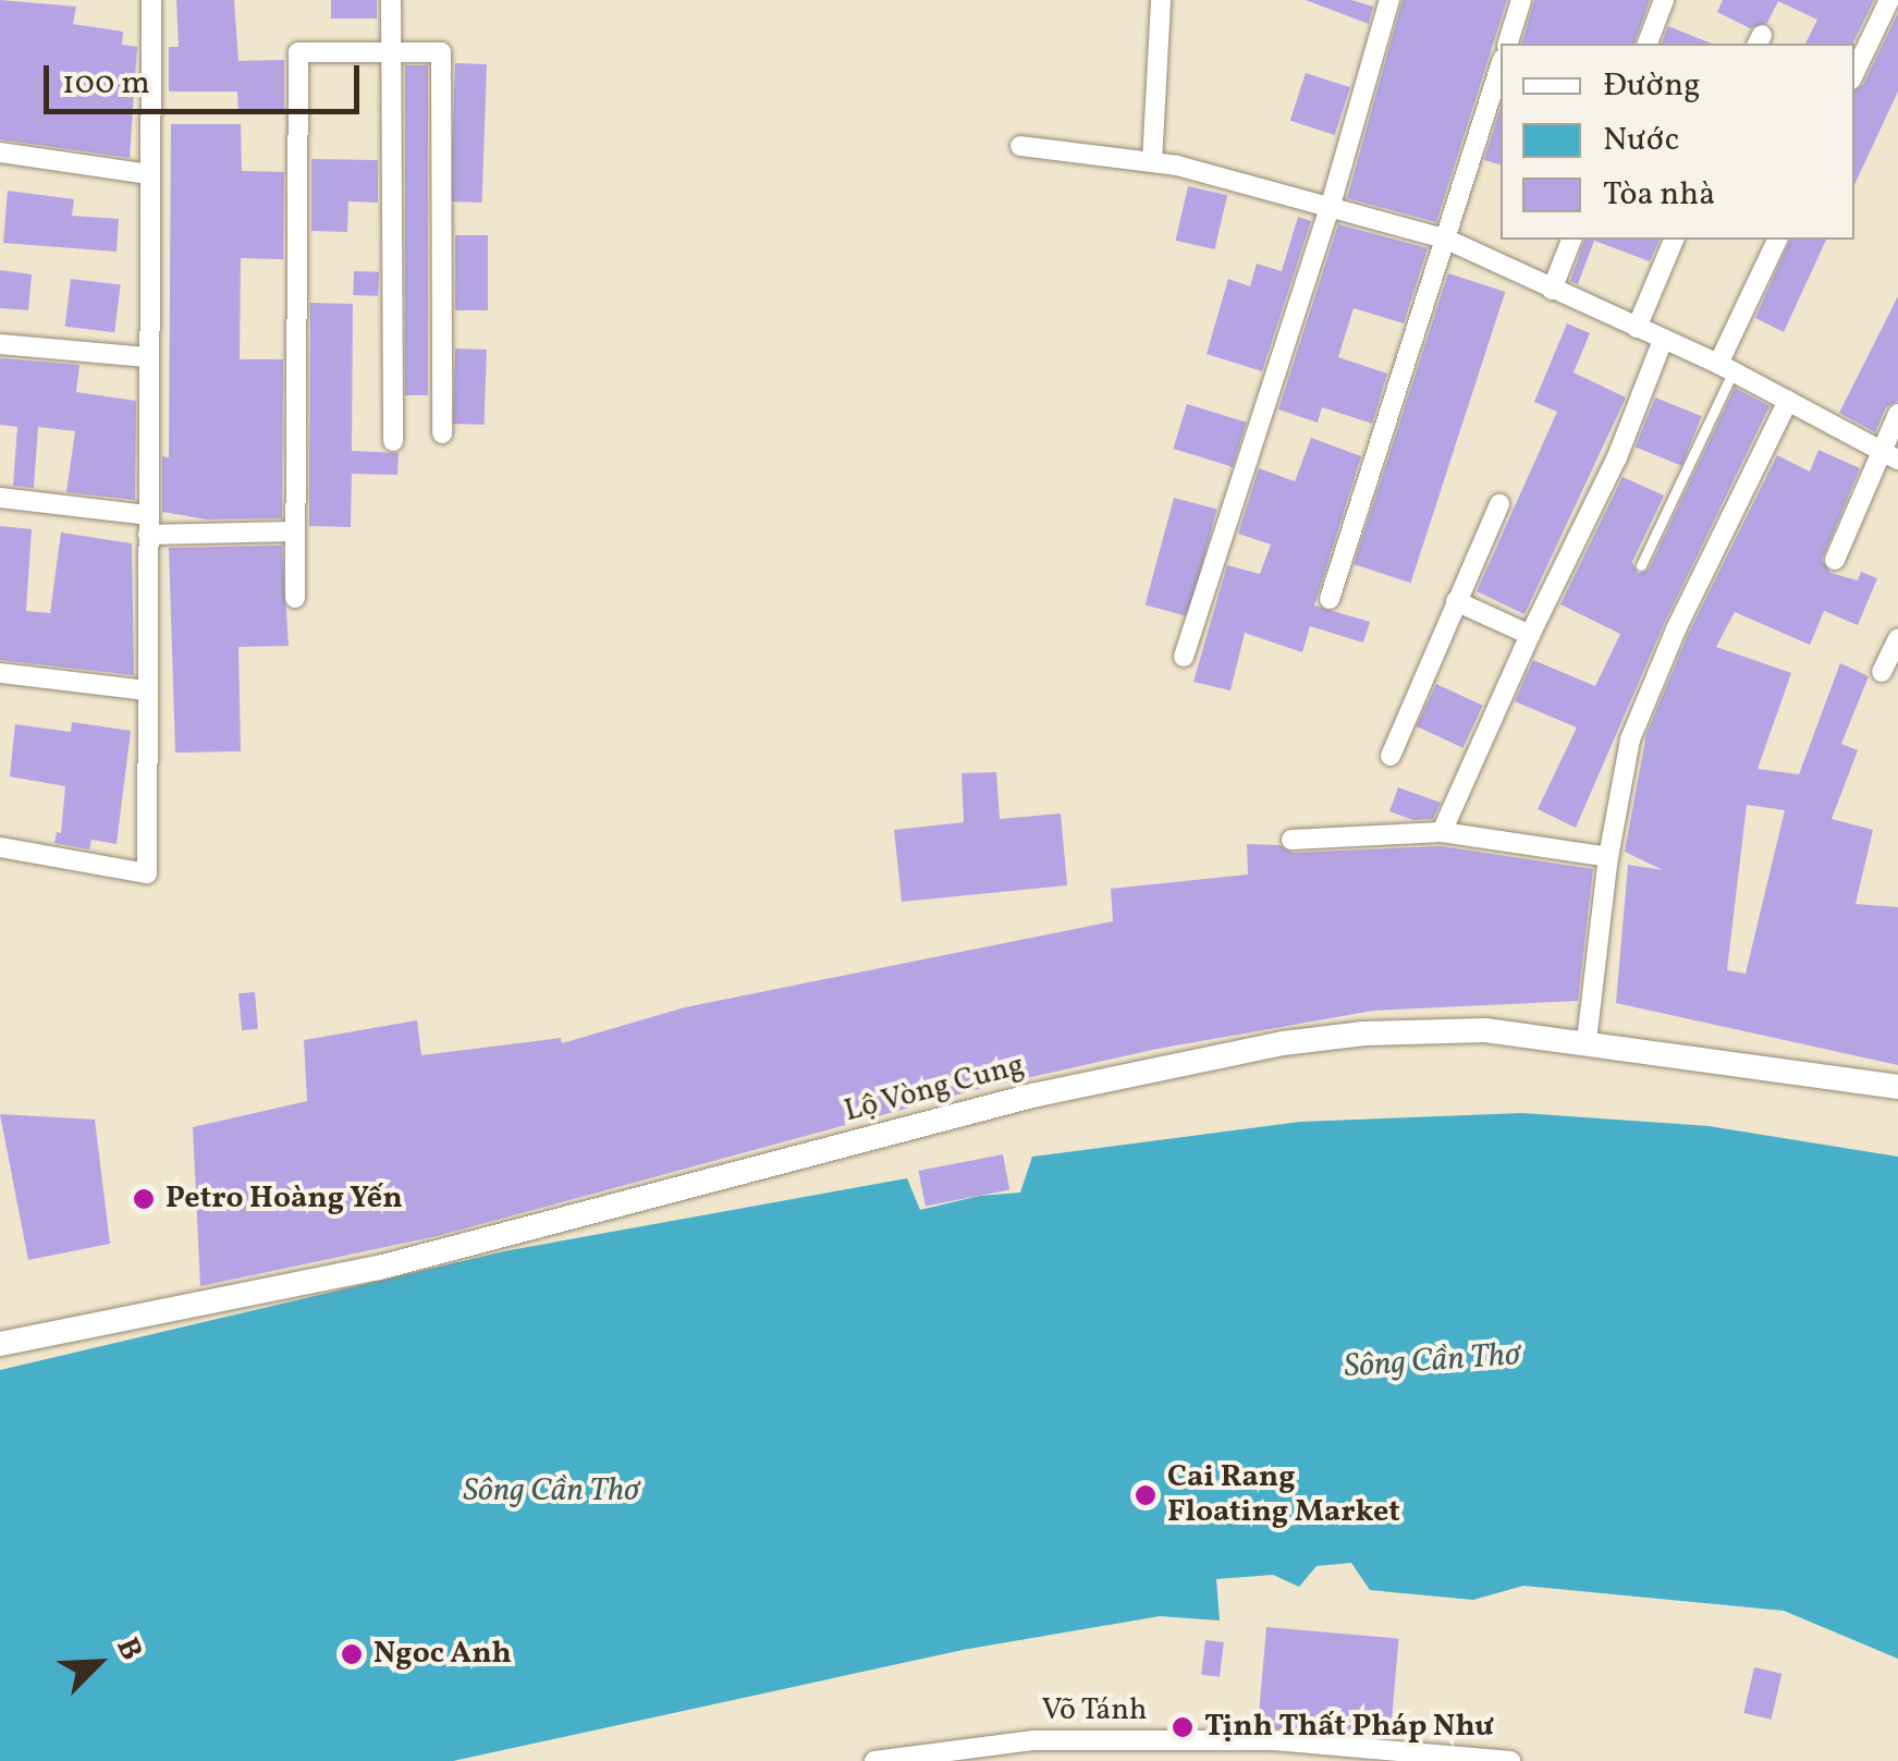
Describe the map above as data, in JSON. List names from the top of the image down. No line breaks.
{"streets":{"main road":["Lộ Vòng Cung"],"street":["Võ Tánh"]},"water":["Sông Cần Thơ"],"places":["Petro Hoàng Yến","Cai Rang Floating Market","Ngoc Anh","Tịnh Thất Pháp Như"],"legend":["Đường","Nước","Tòa nhà"],"scale_bar":"100 m","north":"top right"}
